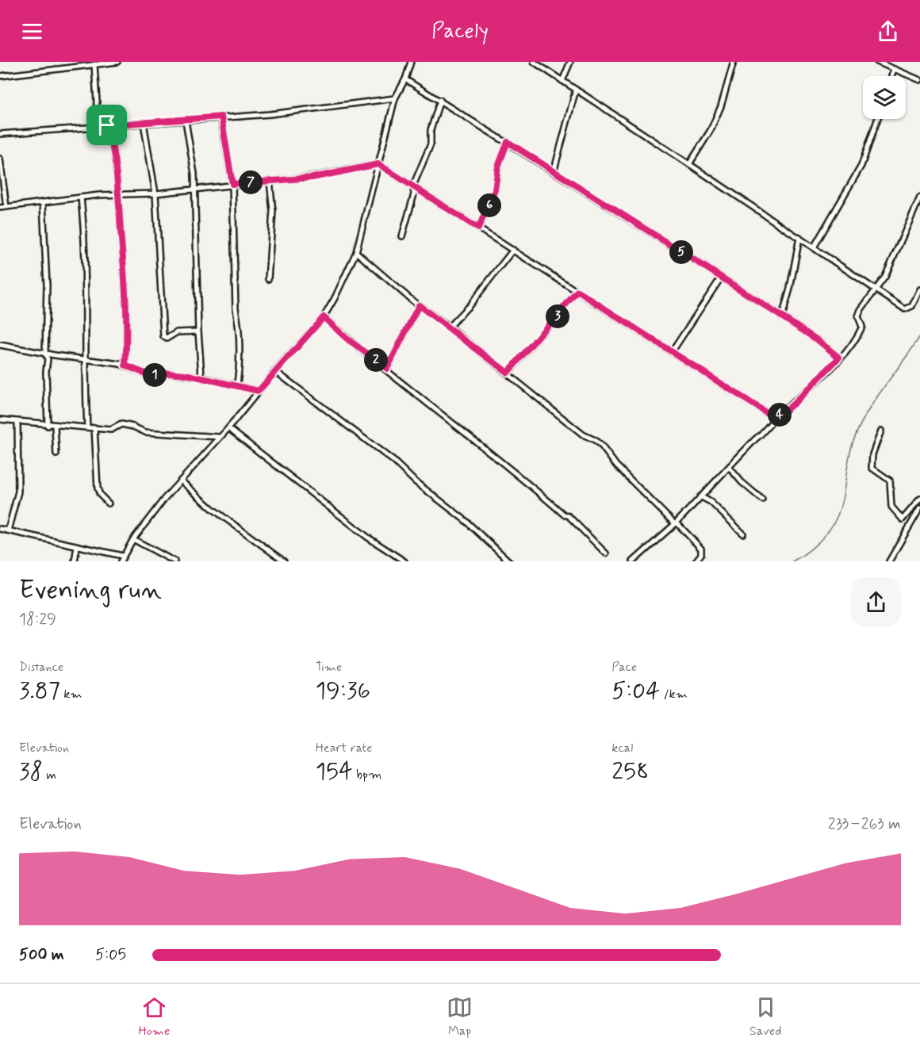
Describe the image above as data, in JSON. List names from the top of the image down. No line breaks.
{"page":{"header":"Pacely","pins":["7","6","5","3","2","1","4"],"heading":["Evening run","18:29"],"stats":[["Distance","3.87 km"],["Time","19:36"],["Pace","5:04 /km"],["Elevation","38 m"],["Heart rate","154 bpm"],["kcal","258"]],"chart":["Elevation","233–263 m"],"list":[{"name":"500 m","note":"5:05"}],"tabs":["Home","Map","Saved"]}}
